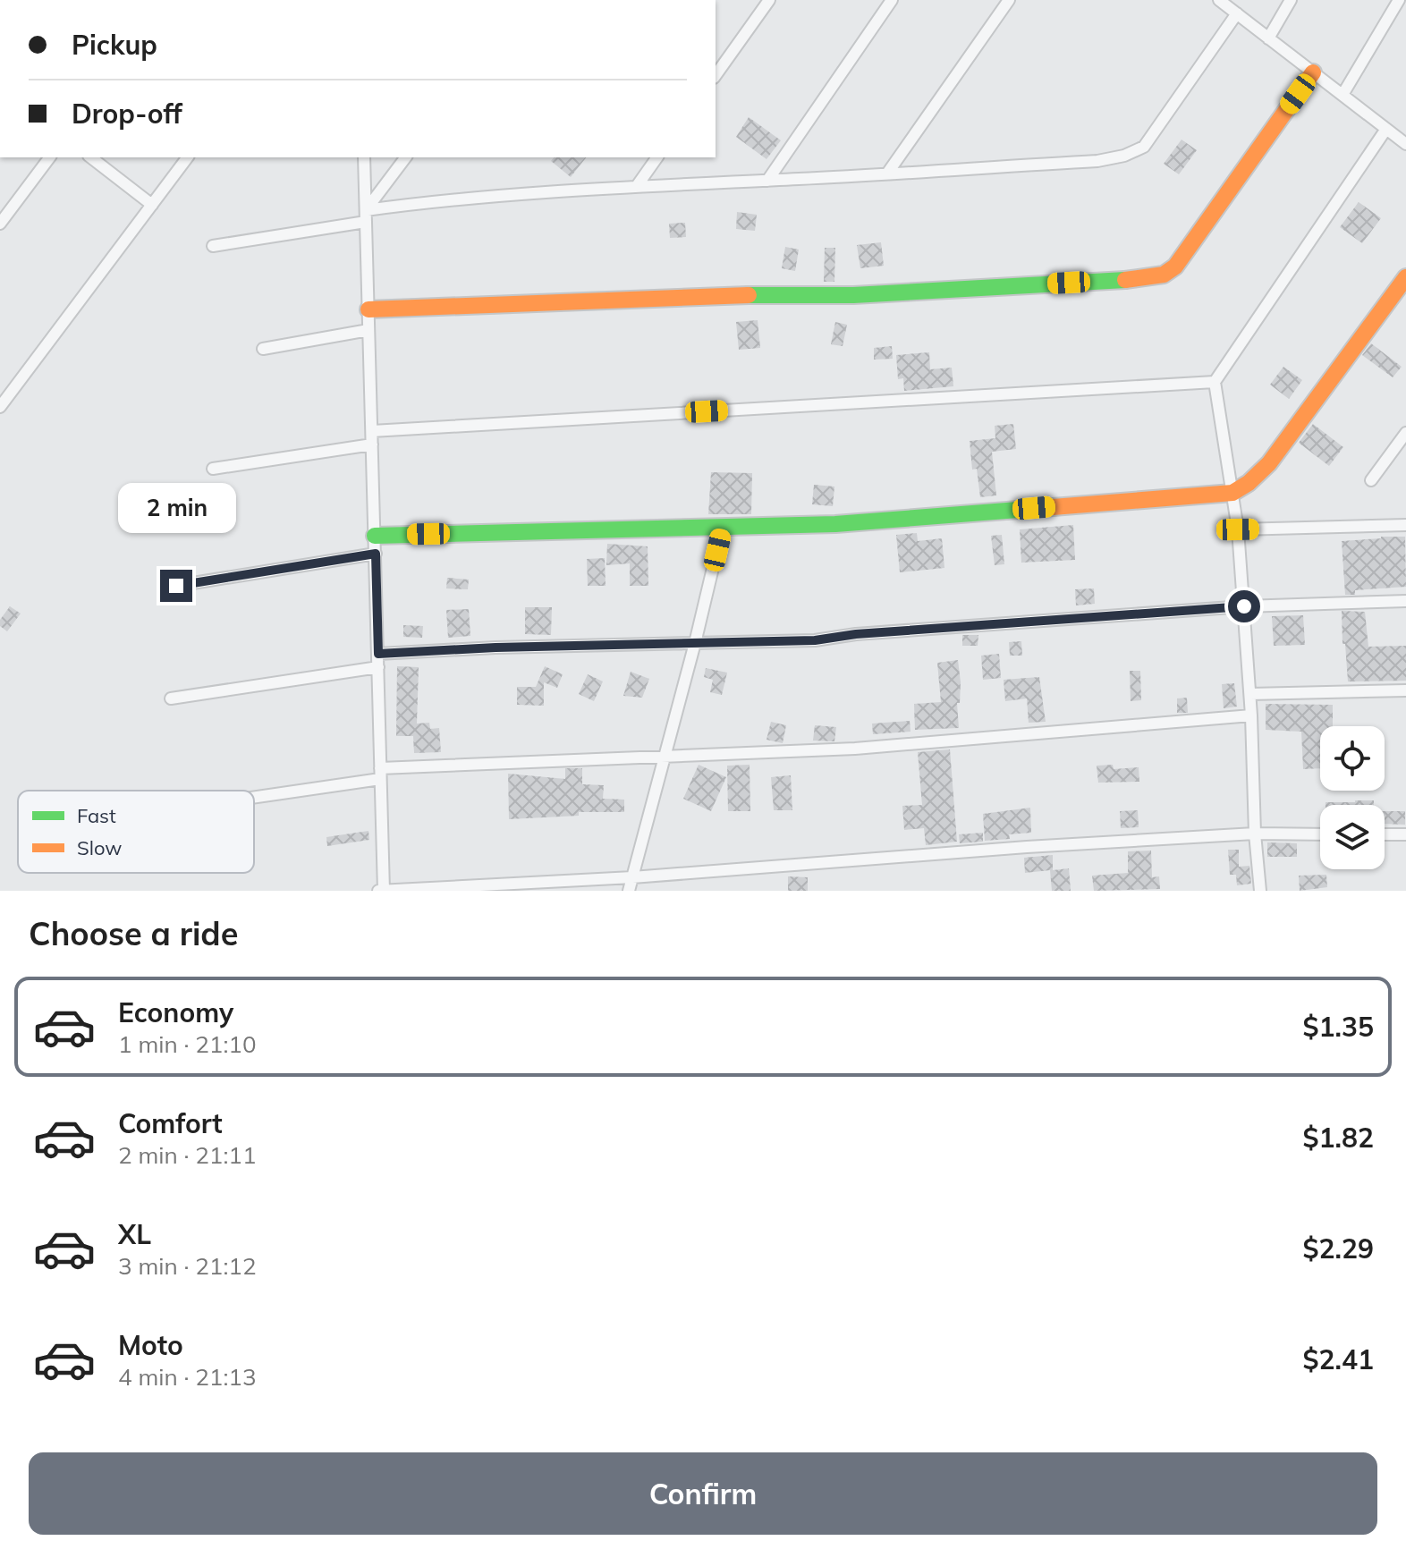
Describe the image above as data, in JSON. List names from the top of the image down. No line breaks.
{"legend":["Fast","Slow"],"page":{"banner":["Pickup","Drop-off"],"bubble":"2 min","heading":"Choose a ride","list":[{"name":"Economy","note":"1 min · 21:10","value":"$1.35"},{"name":"Comfort","note":"2 min · 21:11","value":"$1.82"},{"name":"XL","note":"3 min · 21:12","value":"$2.29"},{"name":"Moto","note":"4 min · 21:13","value":"$2.41"}],"buttons":"Confirm"}}
